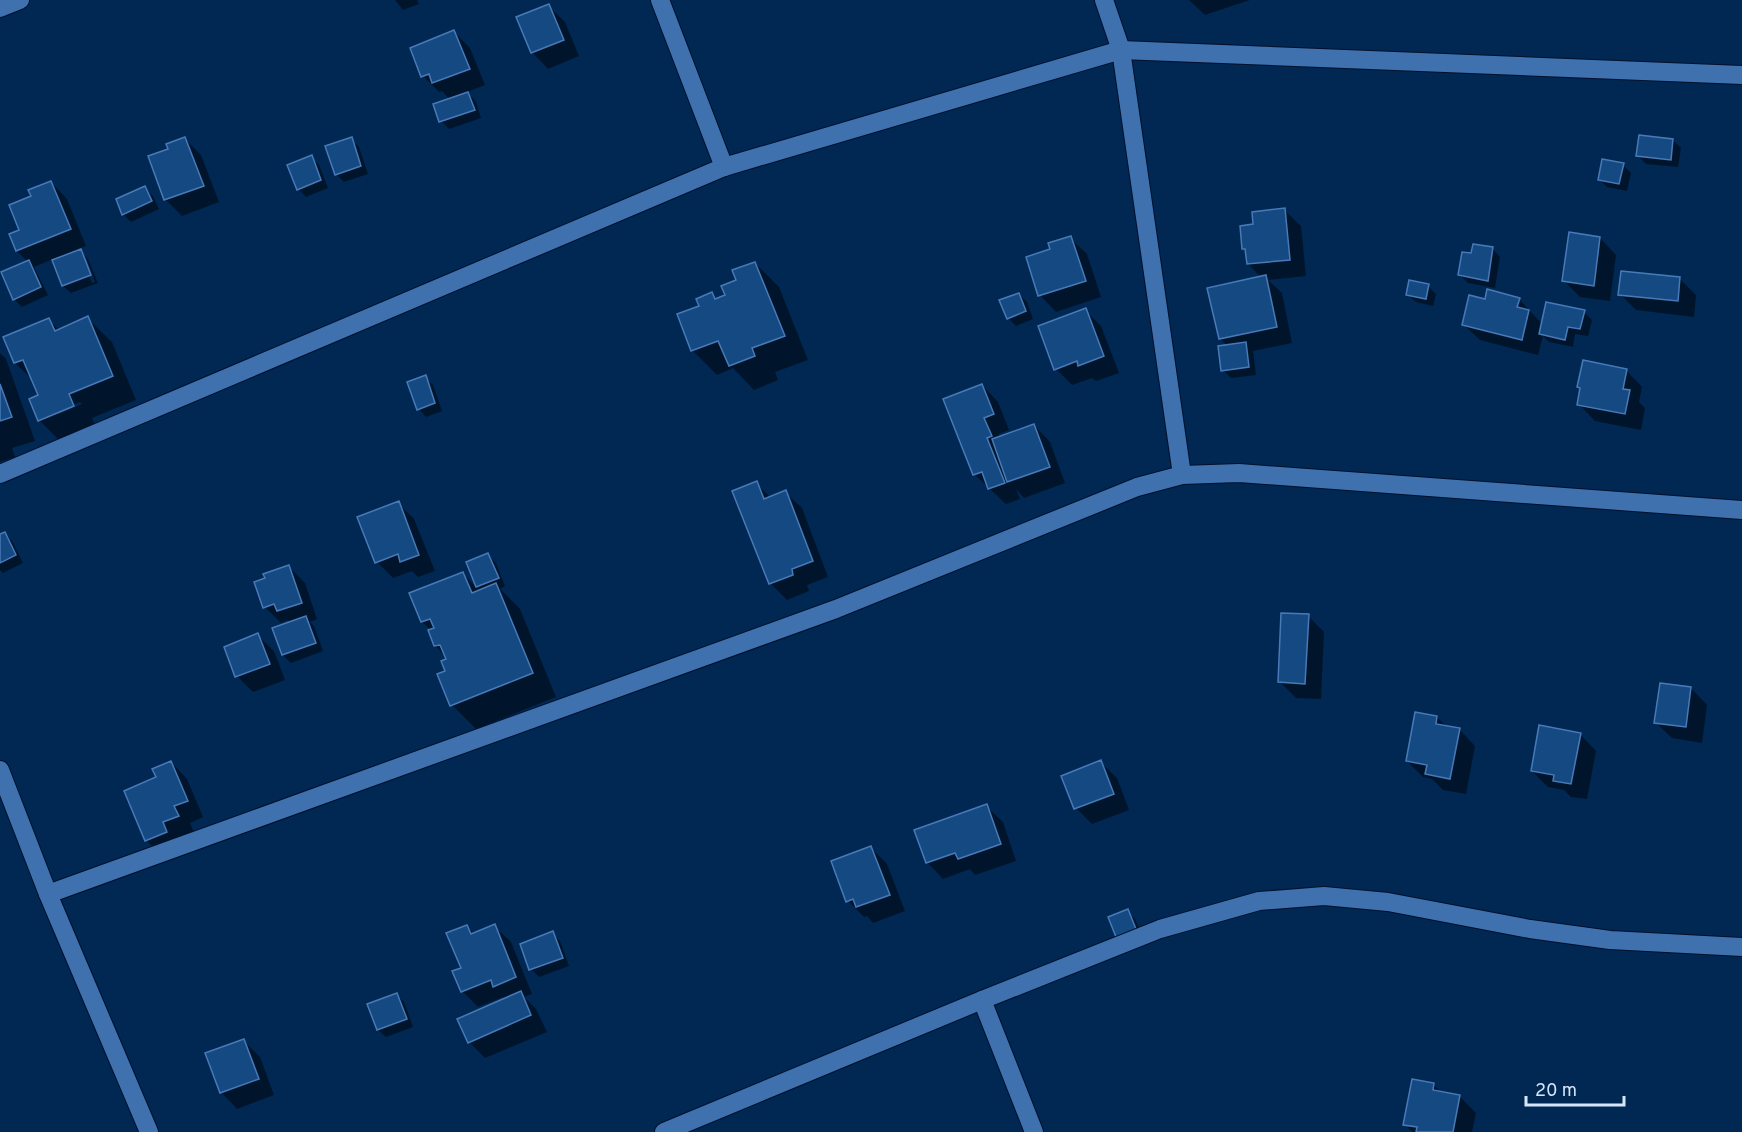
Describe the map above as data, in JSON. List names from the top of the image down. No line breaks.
{"scale_bar":"20 m"}
